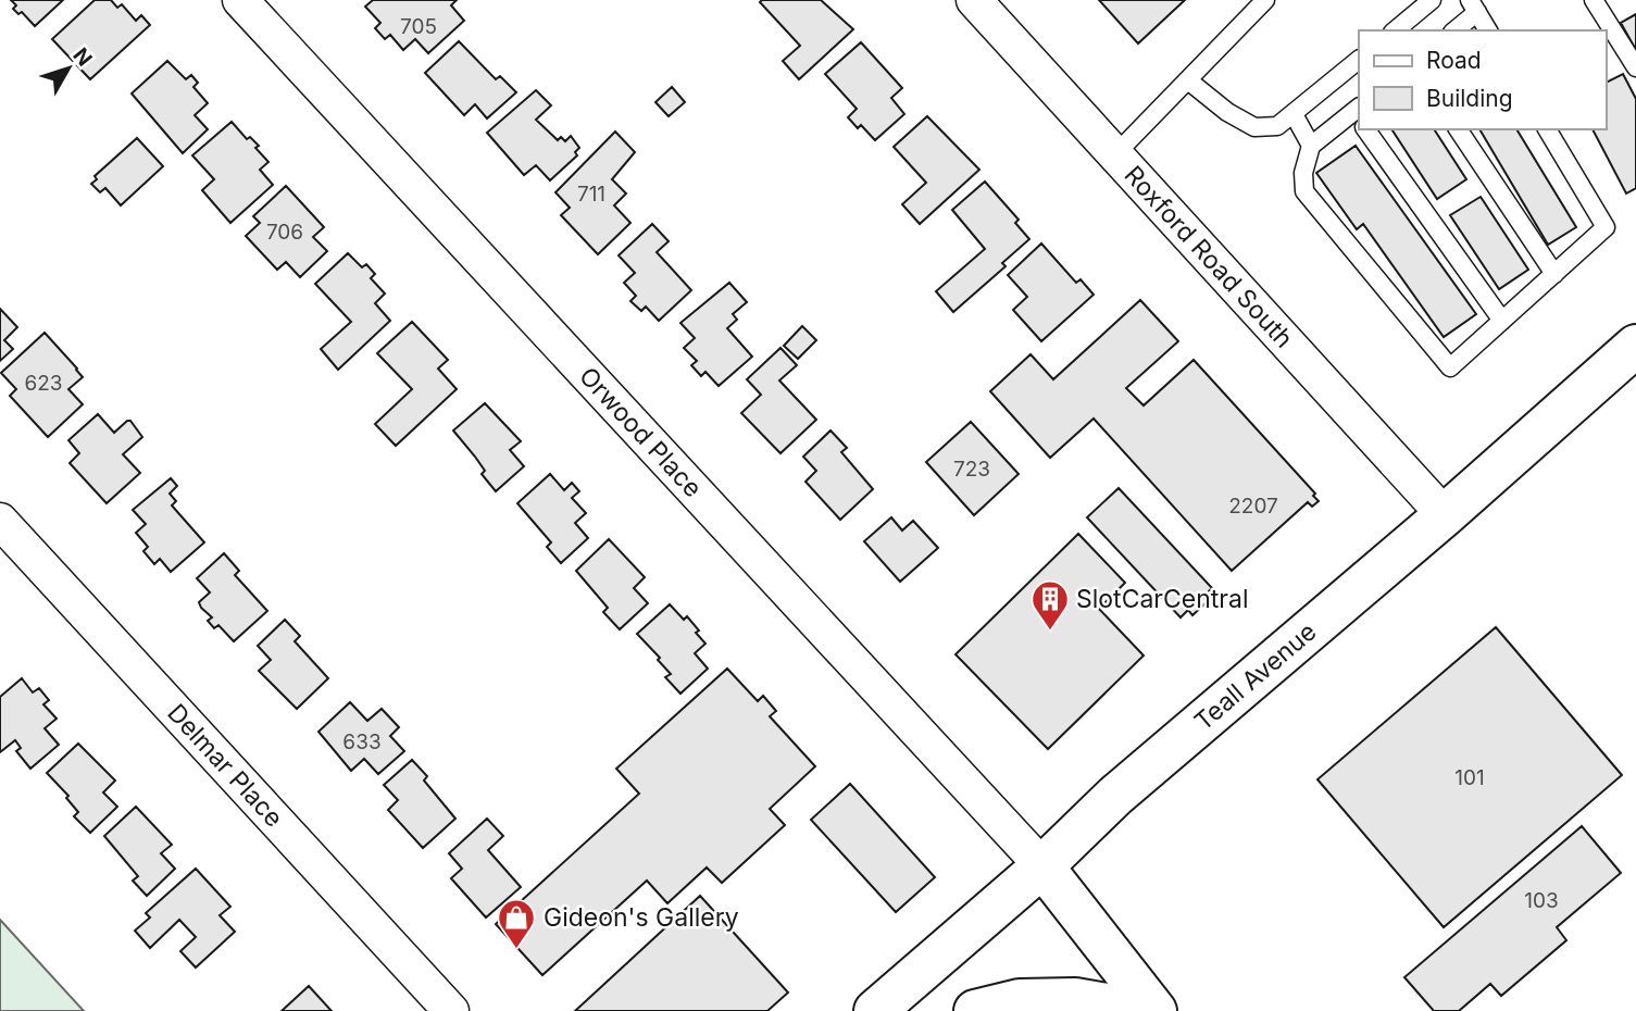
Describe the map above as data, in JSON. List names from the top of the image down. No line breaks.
{"streets":{"street":["Roxford Road South","Orwood Place","Teall Avenue","Delmar Place"]},"crossings":[["Roxford Road South","Teall Avenue"],["Orwood Place","Teall Avenue"]],"places":{"building":["SlotCarCentral"],"shop":["Gideon's Gallery"]},"house_numbers":["705","711","706","623","723","2207","633","101","103"],"legend":["Road","Building"],"north":"top right"}
